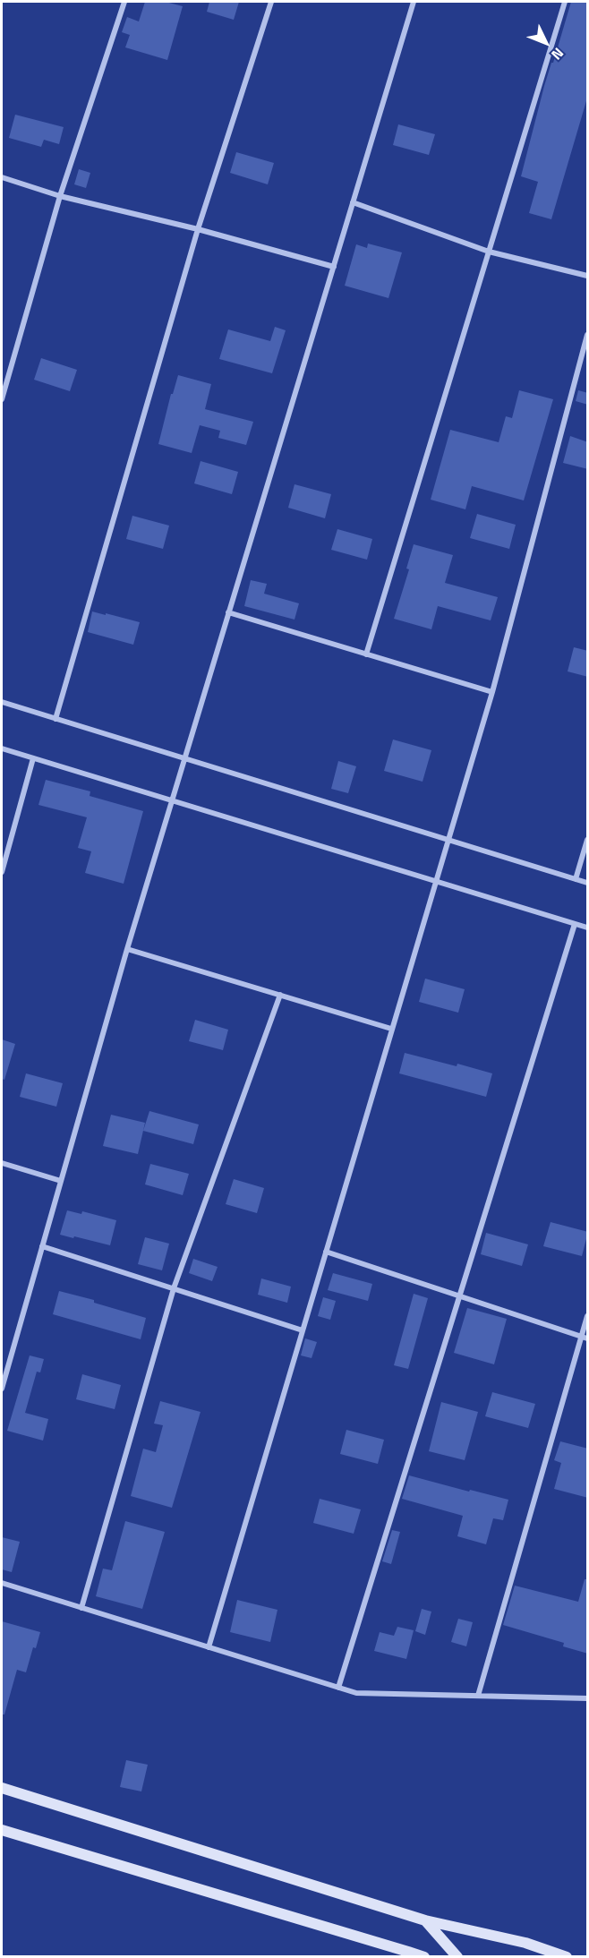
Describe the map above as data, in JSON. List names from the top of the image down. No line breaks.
{"north":"bottom right"}
